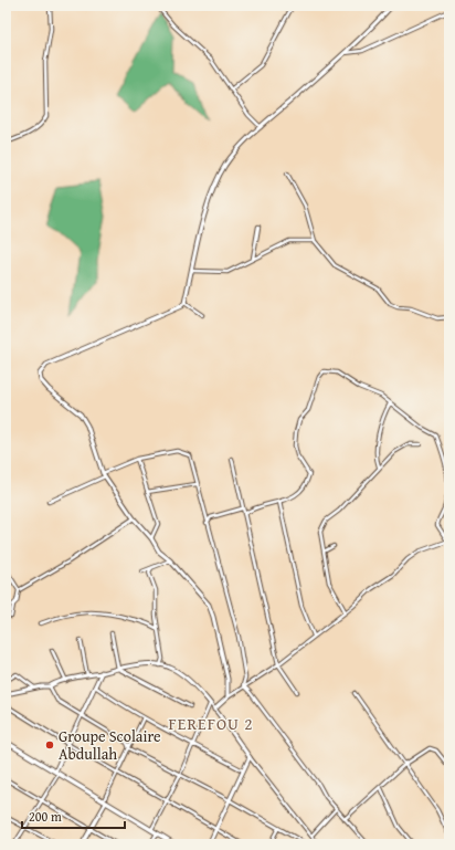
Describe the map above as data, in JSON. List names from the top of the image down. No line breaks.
{"districts":["FEREFOU 2"],"places":["Groupe Scolaire Abdullah"],"scale_bar":"200 m"}
